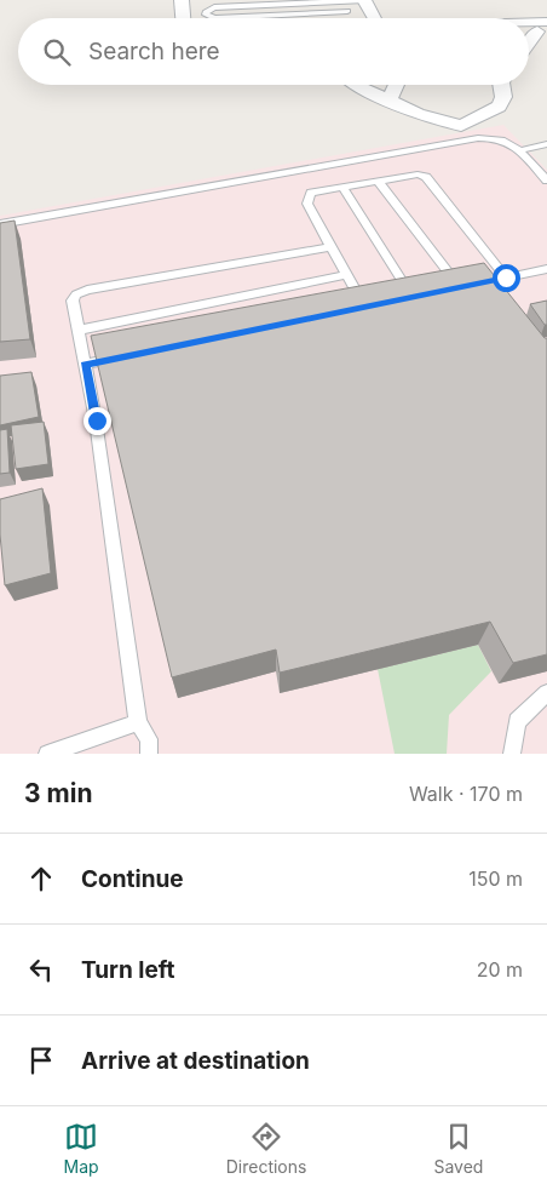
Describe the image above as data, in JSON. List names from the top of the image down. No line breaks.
{"page":{"search":"Search here","heading":["3 min","Walk · 170 m"],"list":[["Continue","150 m"],["Turn left","20 m"],"Arrive at destination"],"nav":["Map","Directions","Saved"]}}
